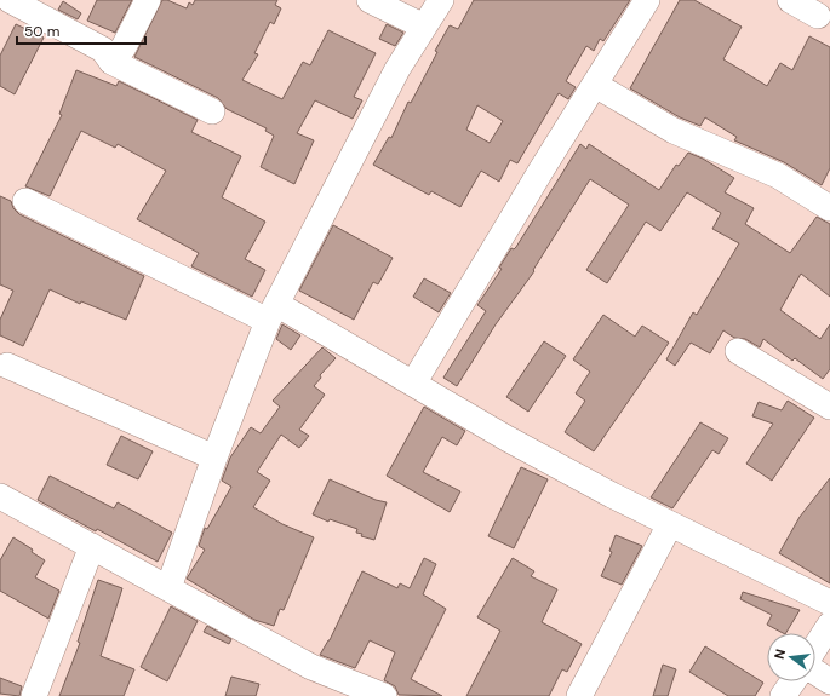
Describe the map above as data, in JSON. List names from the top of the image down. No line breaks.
{"scale_bar":"50 m","north":"left"}
